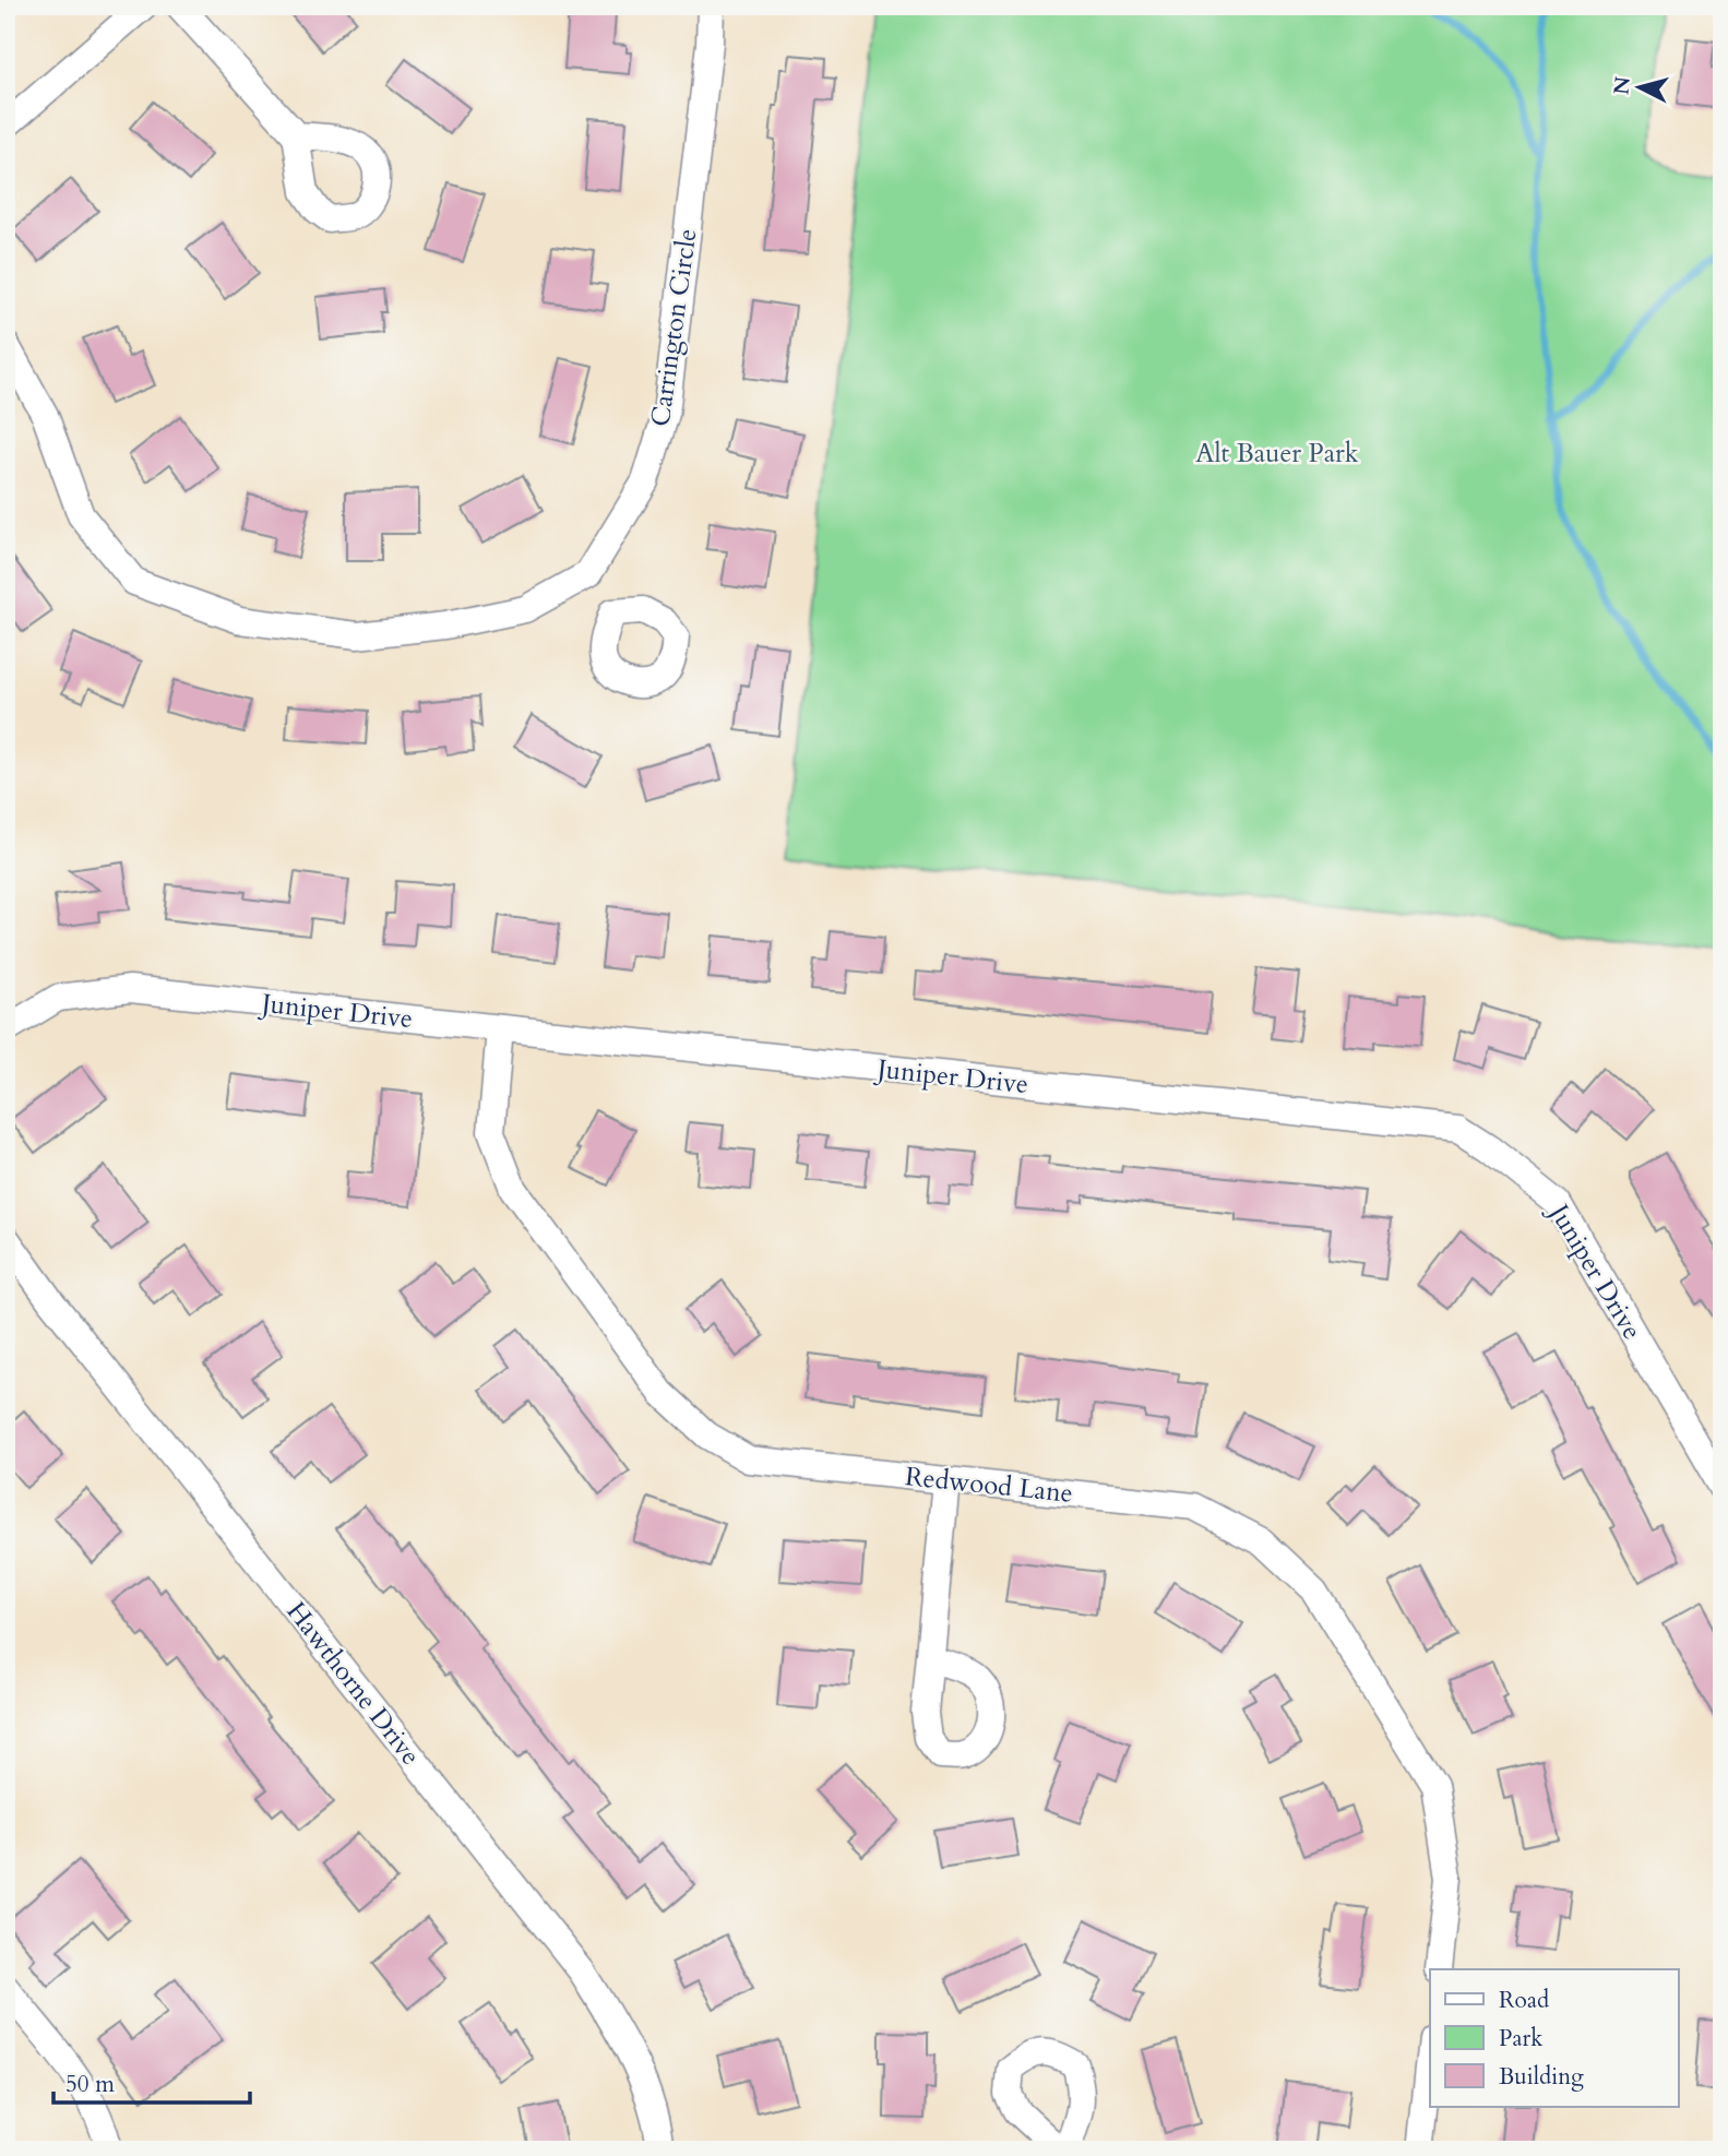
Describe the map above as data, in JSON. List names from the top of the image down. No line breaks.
{"streets":{"street":["Carrington Circle","Juniper Drive","Redwood Lane","Hawthorne Drive"]},"crossings":[["Juniper Drive","Redwood Lane"]],"parks":["Alt Bauer Park"],"legend":["Road","Park","Building"],"scale_bar":"50 m","north":"left"}
